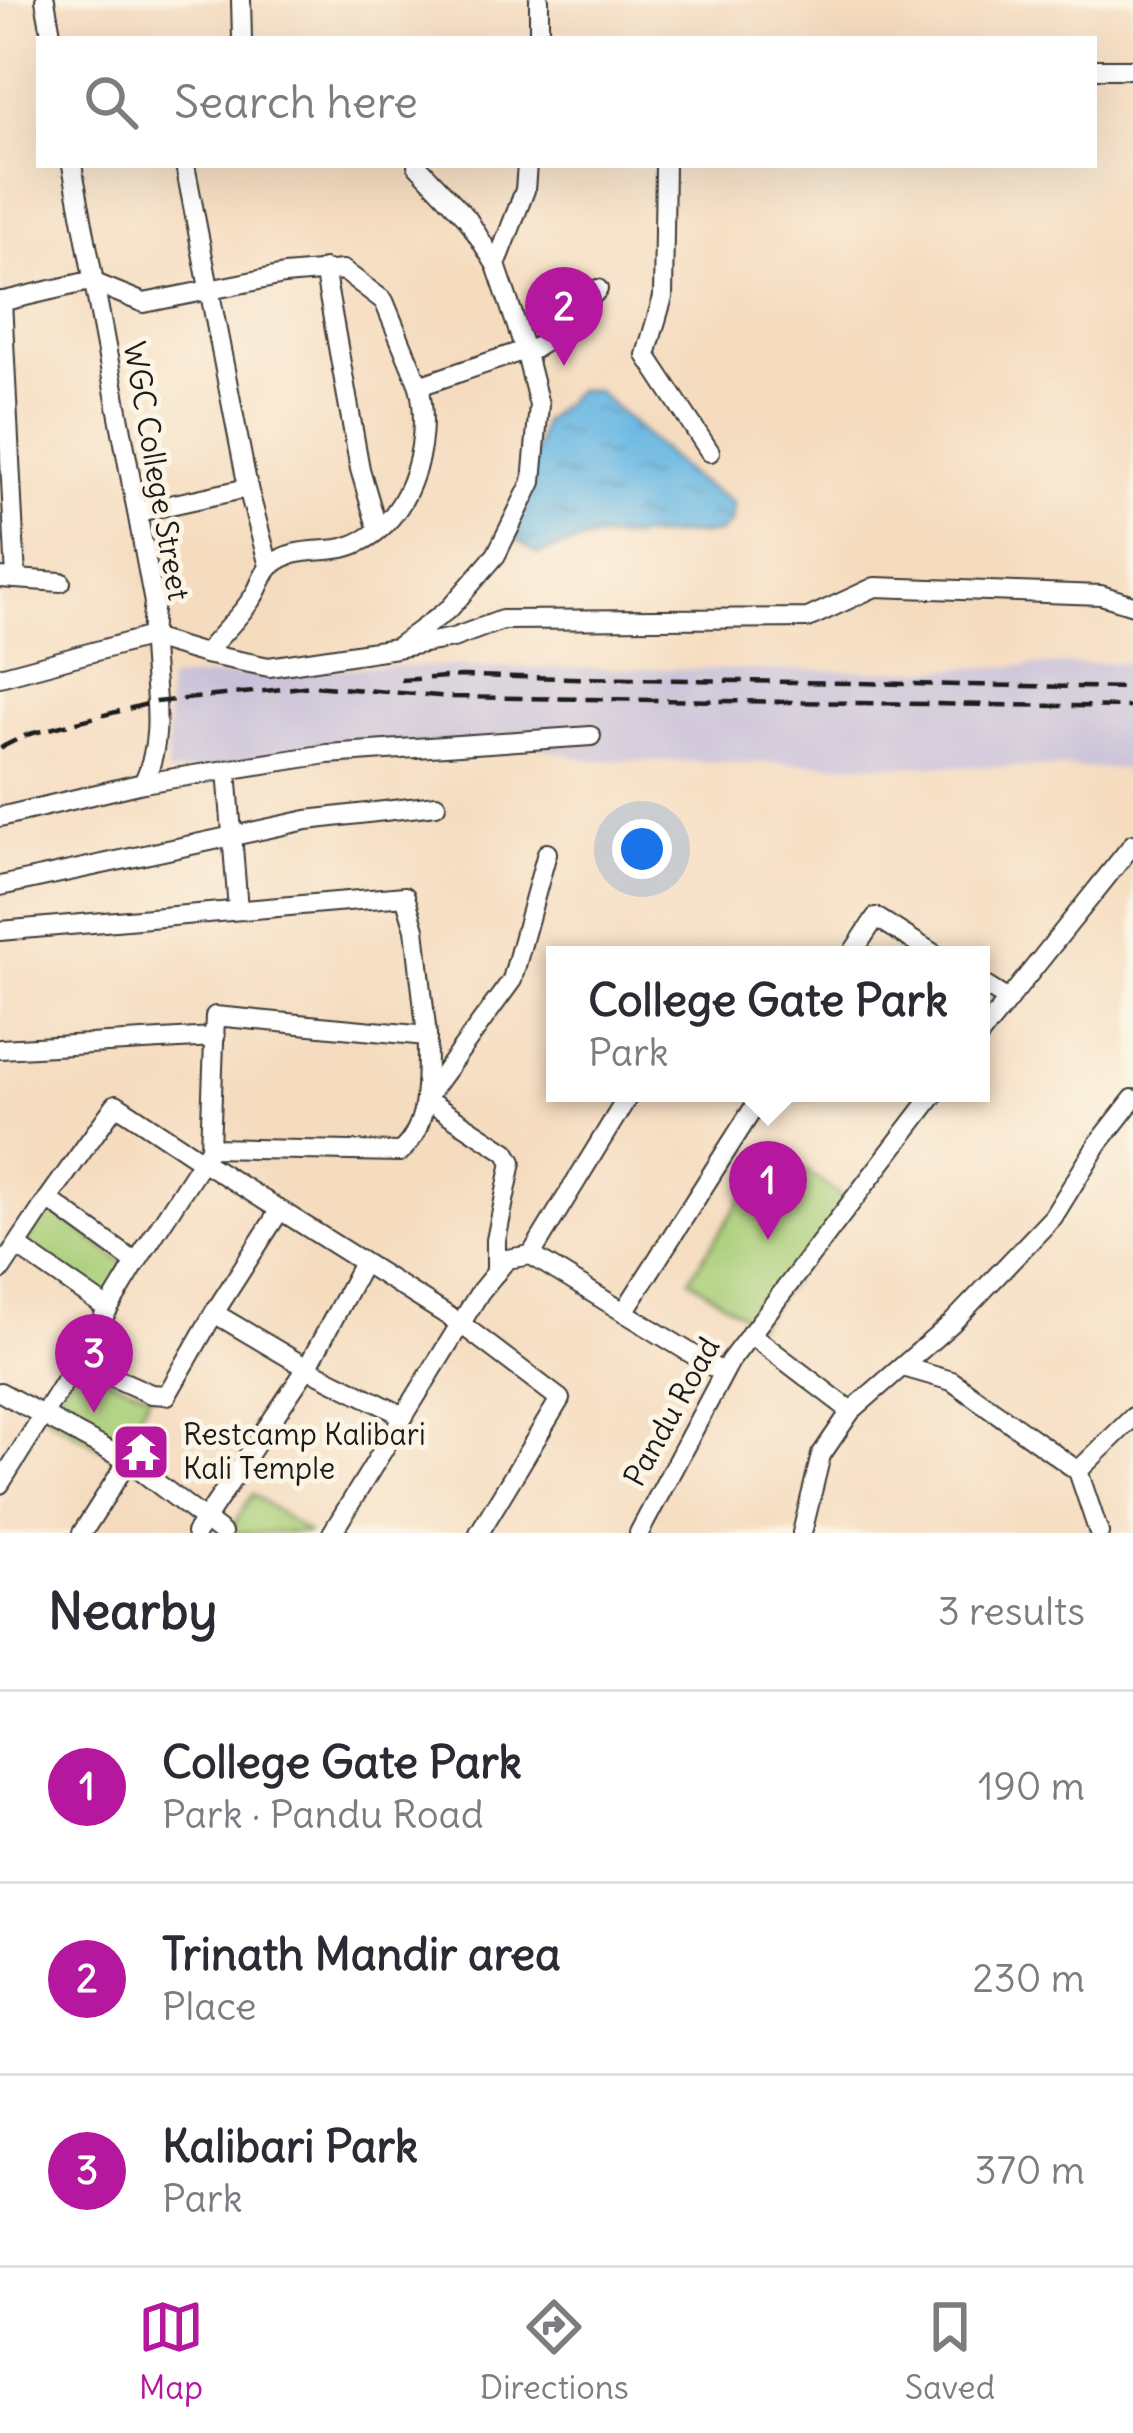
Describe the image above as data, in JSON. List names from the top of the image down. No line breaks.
{"streets":{"street":["WGC College Street","Pandu Road"]},"places":{"temple":["Restcamp Kalibari Kali Temple"]},"page":{"search":"Search here","pins":["2","1","3"],"popup":["College Gate Park","Park"],"heading":["Nearby","3 results"],"list":[{"mark":"1","name":"College Gate Park","note":"Park · Pandu Road","value":"190 m"},{"mark":"2","name":"Trinath Mandir area","note":"Place","value":"230 m"},{"mark":"3","name":"Kalibari Park","note":"Park","value":"370 m"}],"nav":["Map","Directions","Saved"]}}
